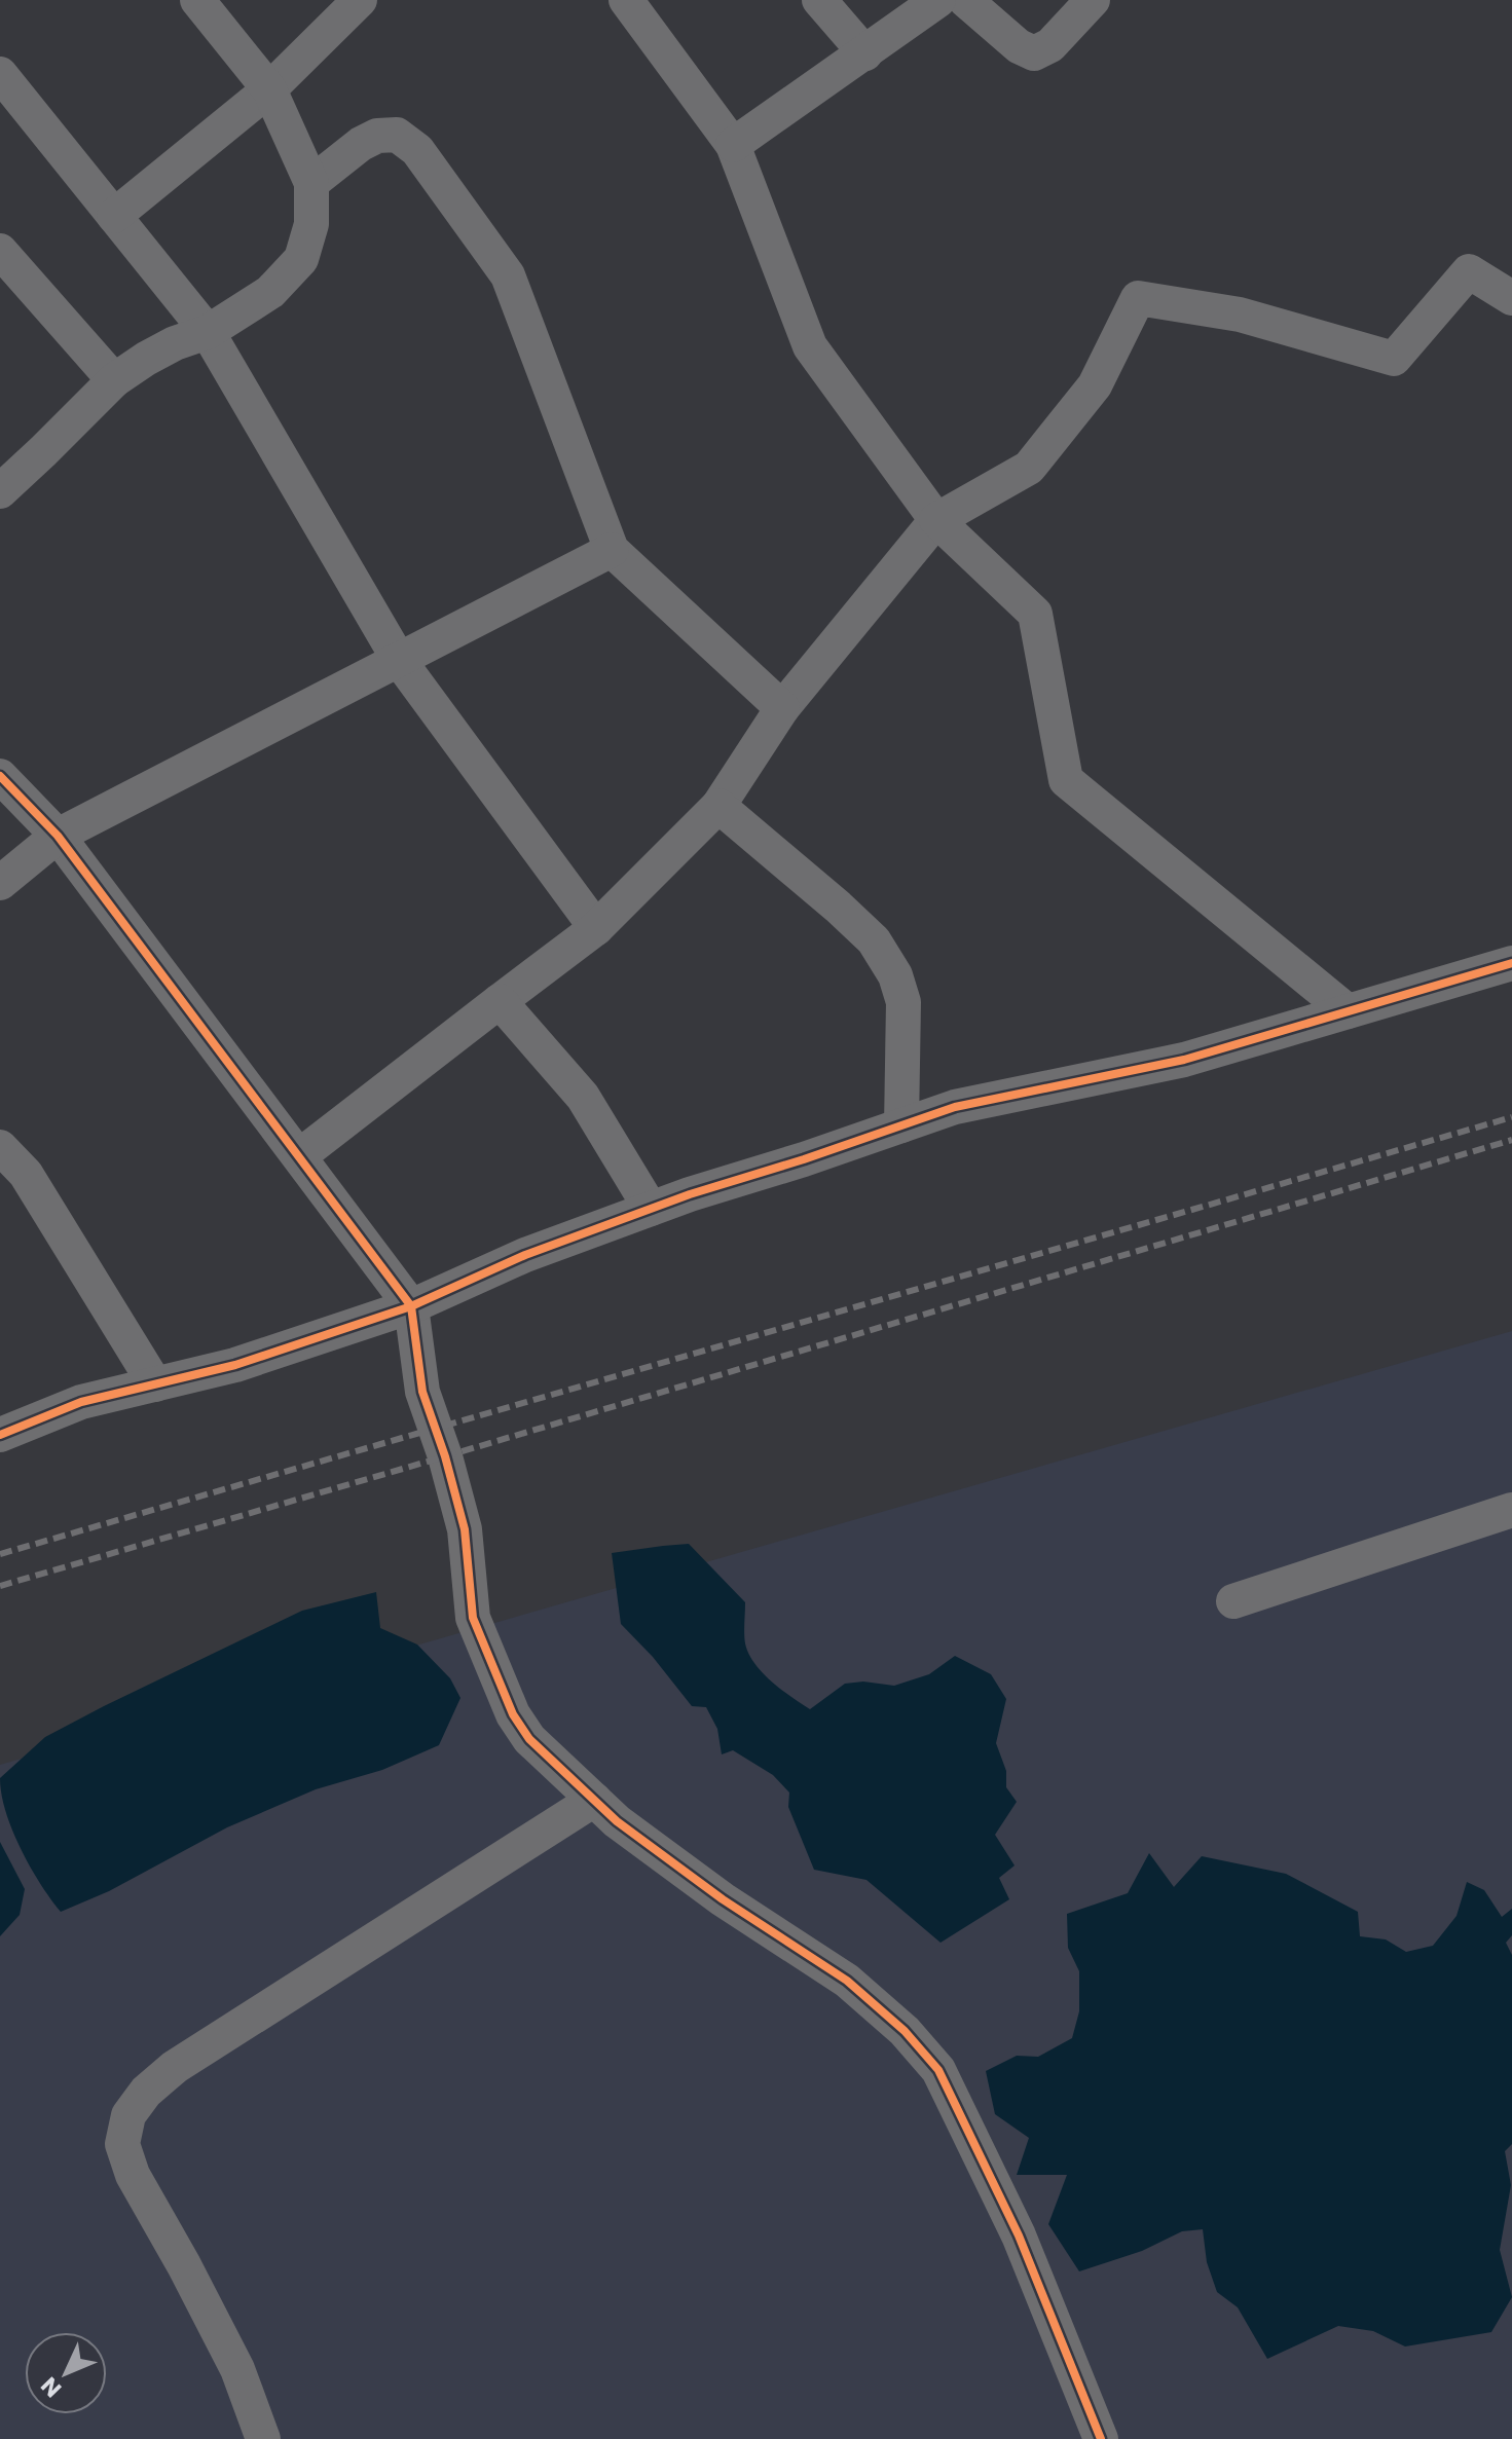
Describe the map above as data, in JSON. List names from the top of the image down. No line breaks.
{"north":"bottom left"}
